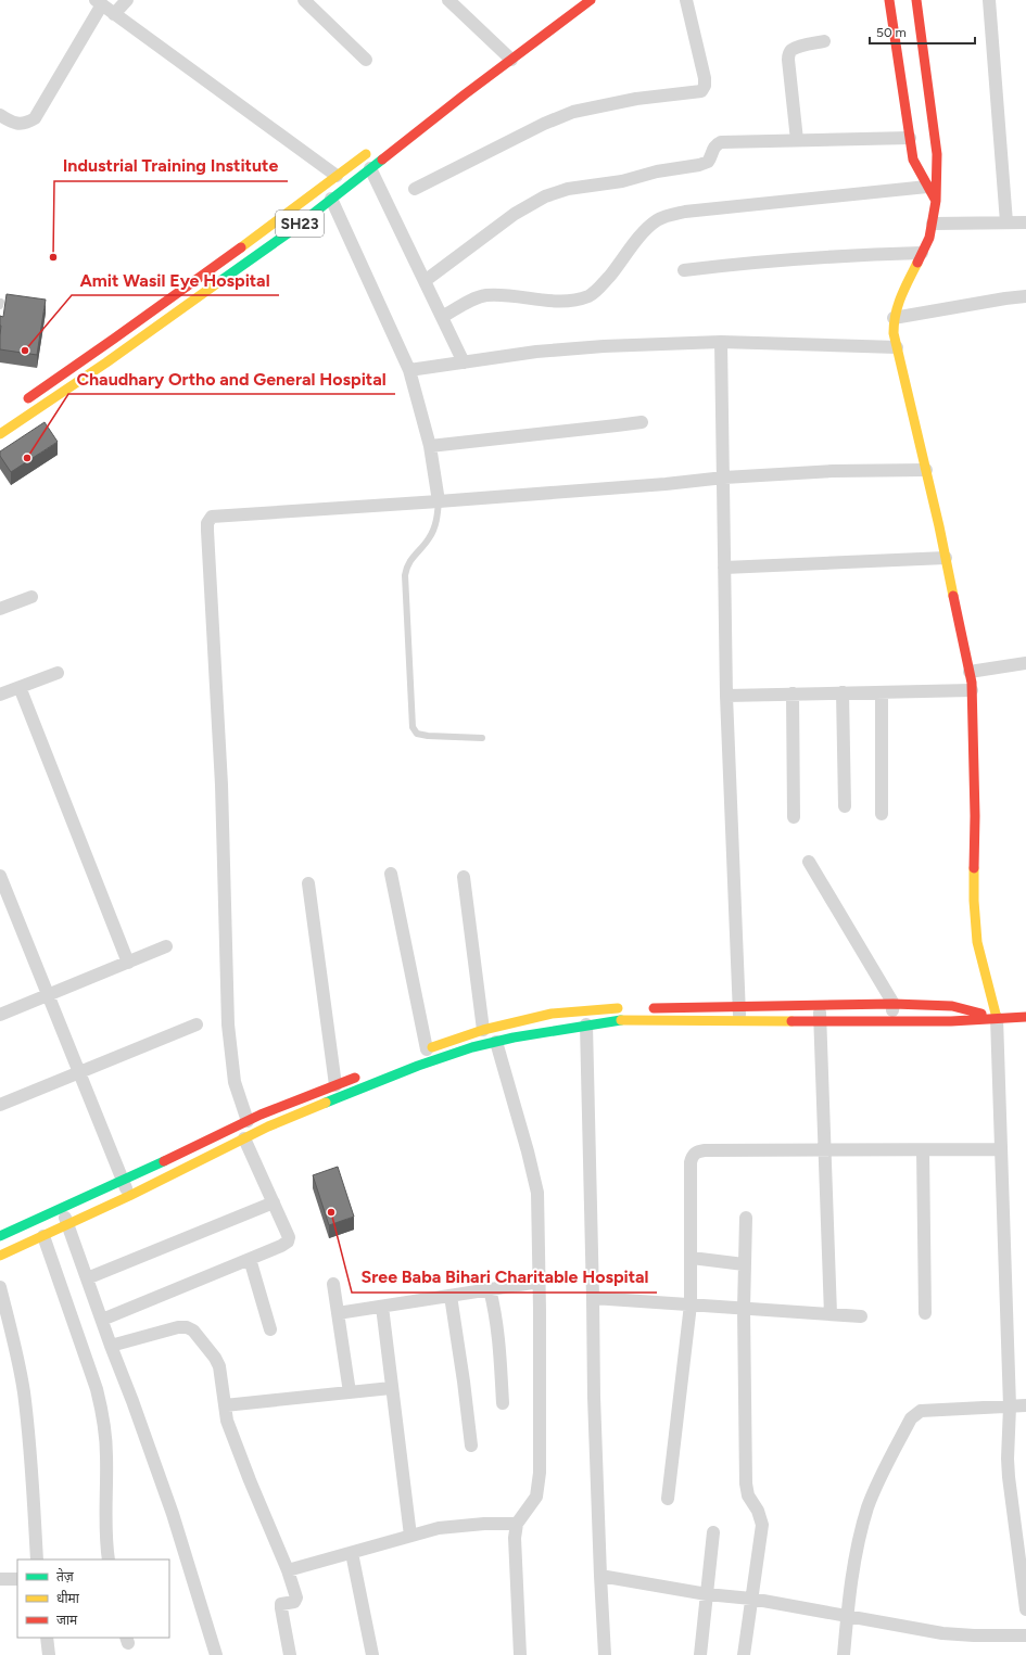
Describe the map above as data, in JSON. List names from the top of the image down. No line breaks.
{"streets":{"street":["SH23"]},"places":["Industrial Training Institute","Amit Wasil Eye Hospital","Chaudhary Ortho and General Hospital","Sree Baba Bihari Charitable Hospital"],"legend":["तेज़","धीमा","जाम"],"scale_bar":"50 m"}
